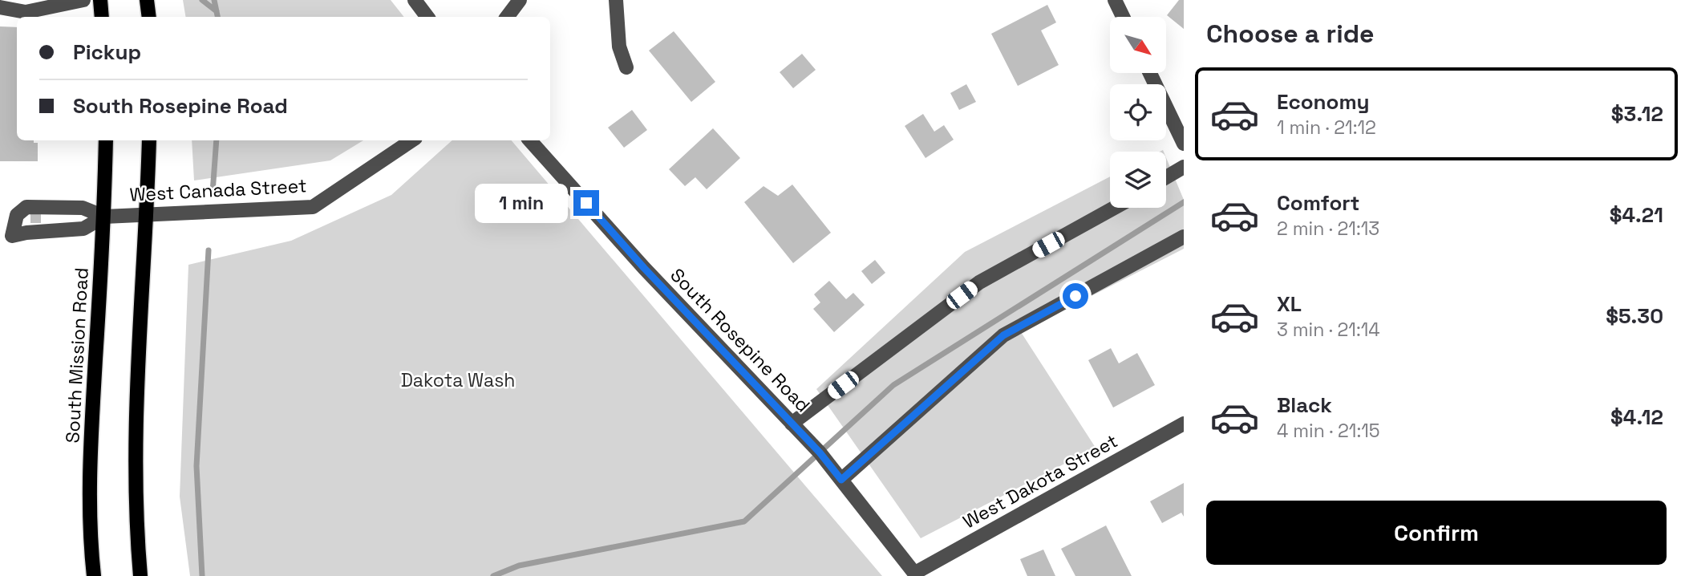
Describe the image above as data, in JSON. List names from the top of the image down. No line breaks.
{"streets":{"main road":["South Mission Road"],"street":["West Canada Street","South Rosepine Road","West Dakota Street"]},"crossings":[["West Canada Street","South Mission Road"],["South Rosepine Road","West Dakota Street"]],"parks":["Dakota Wash"],"north":"bottom right","page":{"heading":"Choose a ride","banner":["Pickup","South Rosepine Road"],"list":[{"name":"Economy","note":"1 min · 21:12","value":"$3.12"},{"name":"Comfort","note":"2 min · 21:13","value":"$4.21"},{"name":"XL","note":"3 min · 21:14","value":"$5.30"},{"name":"Black","note":"4 min · 21:15","value":"$4.12"}],"bubble":"1 min","buttons":"Confirm"}}
